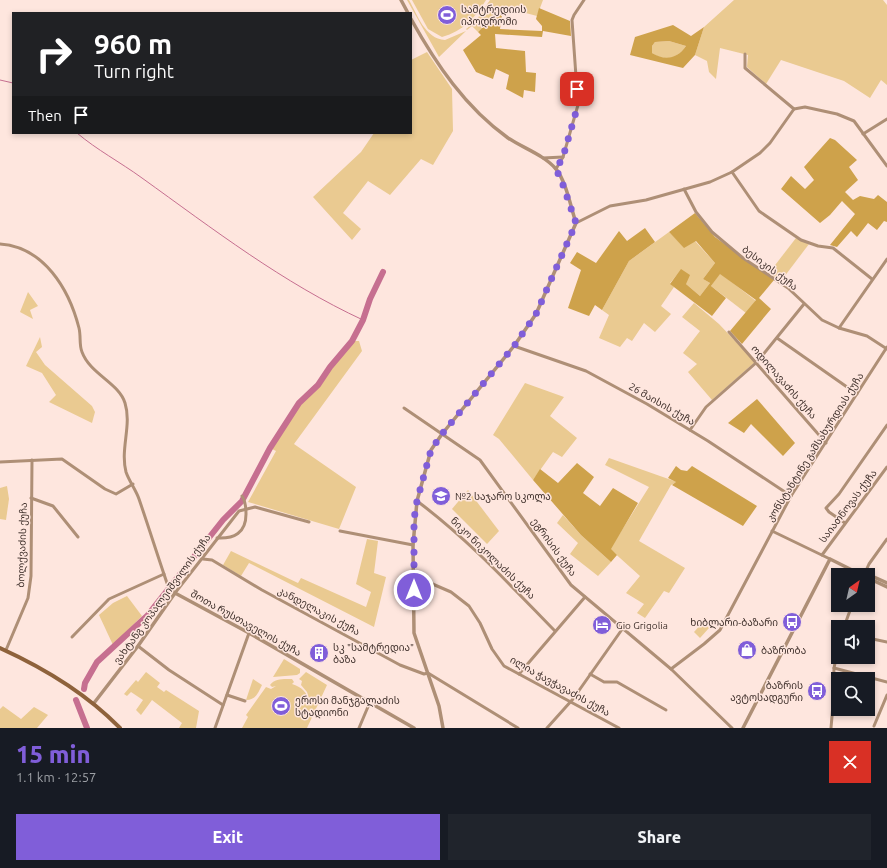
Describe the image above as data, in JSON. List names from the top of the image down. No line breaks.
{"streets":{"street":["ბესიკის ქუჩა","ოდილავაძის ქუჩა","26 მაისის ქუჩა","კონსტანტინე გამსახურდიას ქუჩა","საიათნოვას ქუჩა","ბოლქვაძის ქუჩა","ეგრისის ქუჩა","ნიკო ნიკოლაძის ქუჩა","ვახტანგ კოპალეიშვილის ქუჩა","კანდელაკის ქუჩა","შოთა რუსთაველის ქუჩა","ილია ჭავჭავაძის ქუჩა"]},"crossings":[["ბესიკის ქუჩა","კონსტანტინე გამსახურდიას ქუჩა"],["ოდილავაძის ქუჩა","კონსტანტინე გამსახურდიას ქუჩა"],["26 მაისის ქუჩა","კონსტანტინე გამსახურდიას ქუჩა"],["კონსტანტინე გამსახურდიას ქუჩა","ეგრისის ქუჩა"],["ვახტანგ კოპალეიშვილის ქუჩა","კანდელაკის ქუჩა"],["ვახტანგ კოპალეიშვილის ქუჩა","შოთა რუსთაველის ქუჩა"]],"places":{"sports":["სამტრედიის იპოდრომი","ეროსი მანჯგალაძის სტადიონი"],"school or university":["№2 საჯარო სკოლა"],"bus stop":["ხიბლარი-ბაზარი","ბაზრის ავტოსადგური"],"hotel":["Gio Grigolia"],"shop":["ბაზრობა"],"building":["სკ \"სამტრედია\" ბაზა"]},"north":"top right","page":{"turn":["960 m","Turn right"],"then":"Then","heading":["15 min","1.1 km · 12:57"],"buttons":["Exit","Share"]}}
